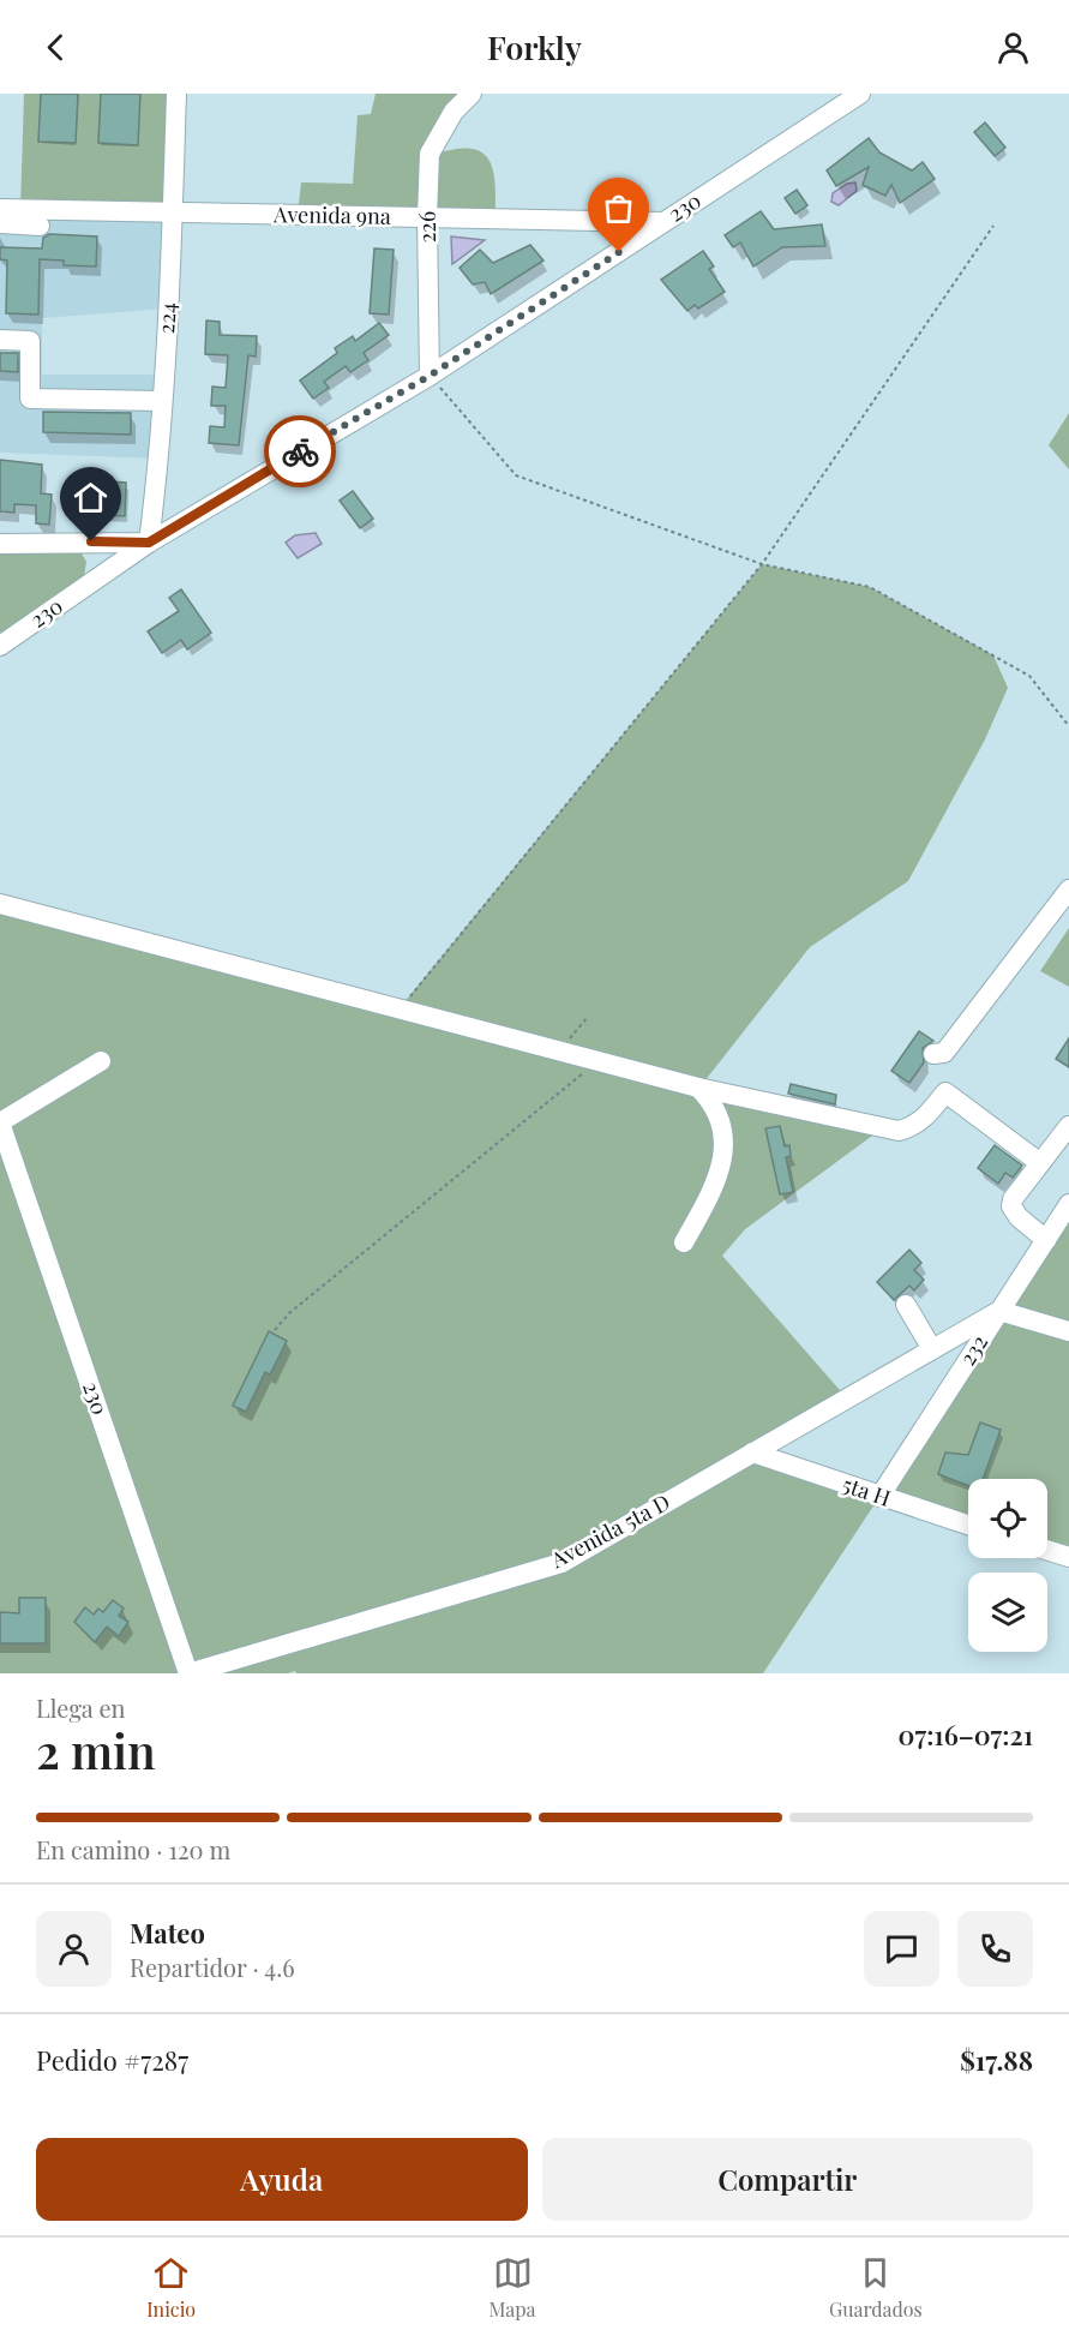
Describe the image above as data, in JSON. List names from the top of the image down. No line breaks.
{"streets":{"street":["230","Avenida 9na","226","224","232","5ta H","Avenida 5ta D"]},"crossings":[["230","Avenida 9na"],["230","226"],["230","224"],["230","Avenida 5ta D"],["Avenida 9na","226"],["Avenida 9na","224"],["232","5ta H"],["232","Avenida 5ta D"],["5ta H","Avenida 5ta D"]],"page":{"header":"Forkly","heading":["2 min","Llega en","07:16–07:21"],"panel":["Mateo","Repartidor · 4.6","Pedido #7287","$17.88"],"bar":"En camino · 120 m","buttons":["Ayuda","Compartir"],"tabs":["Inicio","Mapa","Guardados"]}}
